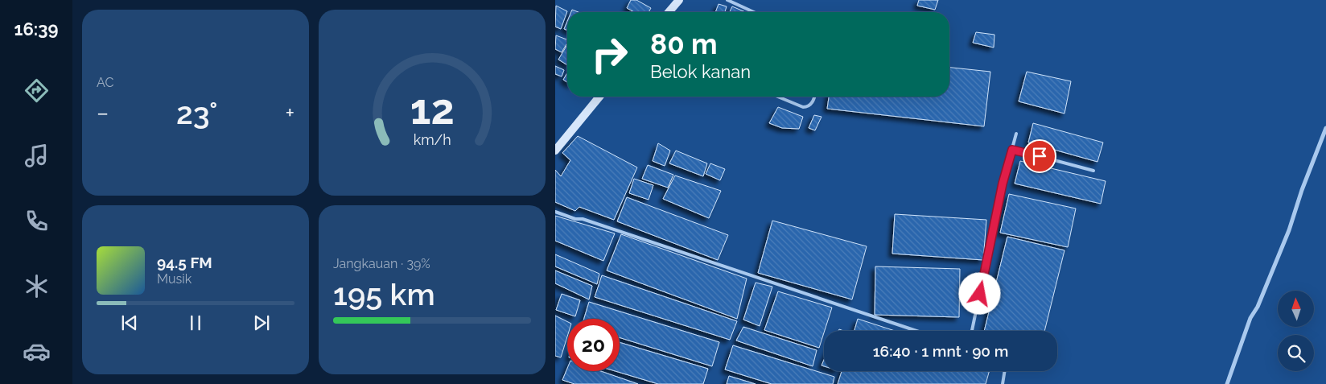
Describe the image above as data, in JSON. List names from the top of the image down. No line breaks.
{"north":"top","page":{"tabs":"16:39","tile":["AC",["Jangkauan · 39%","195 km"]],"turn":["80 m","Belok kanan"],"heat":["−","23°","+"],"song":["94.5 FM","Musik"],"limit":"20","trip":"16:40 · 1 mnt · 90 m","gauge":["12","km/h"]}}
